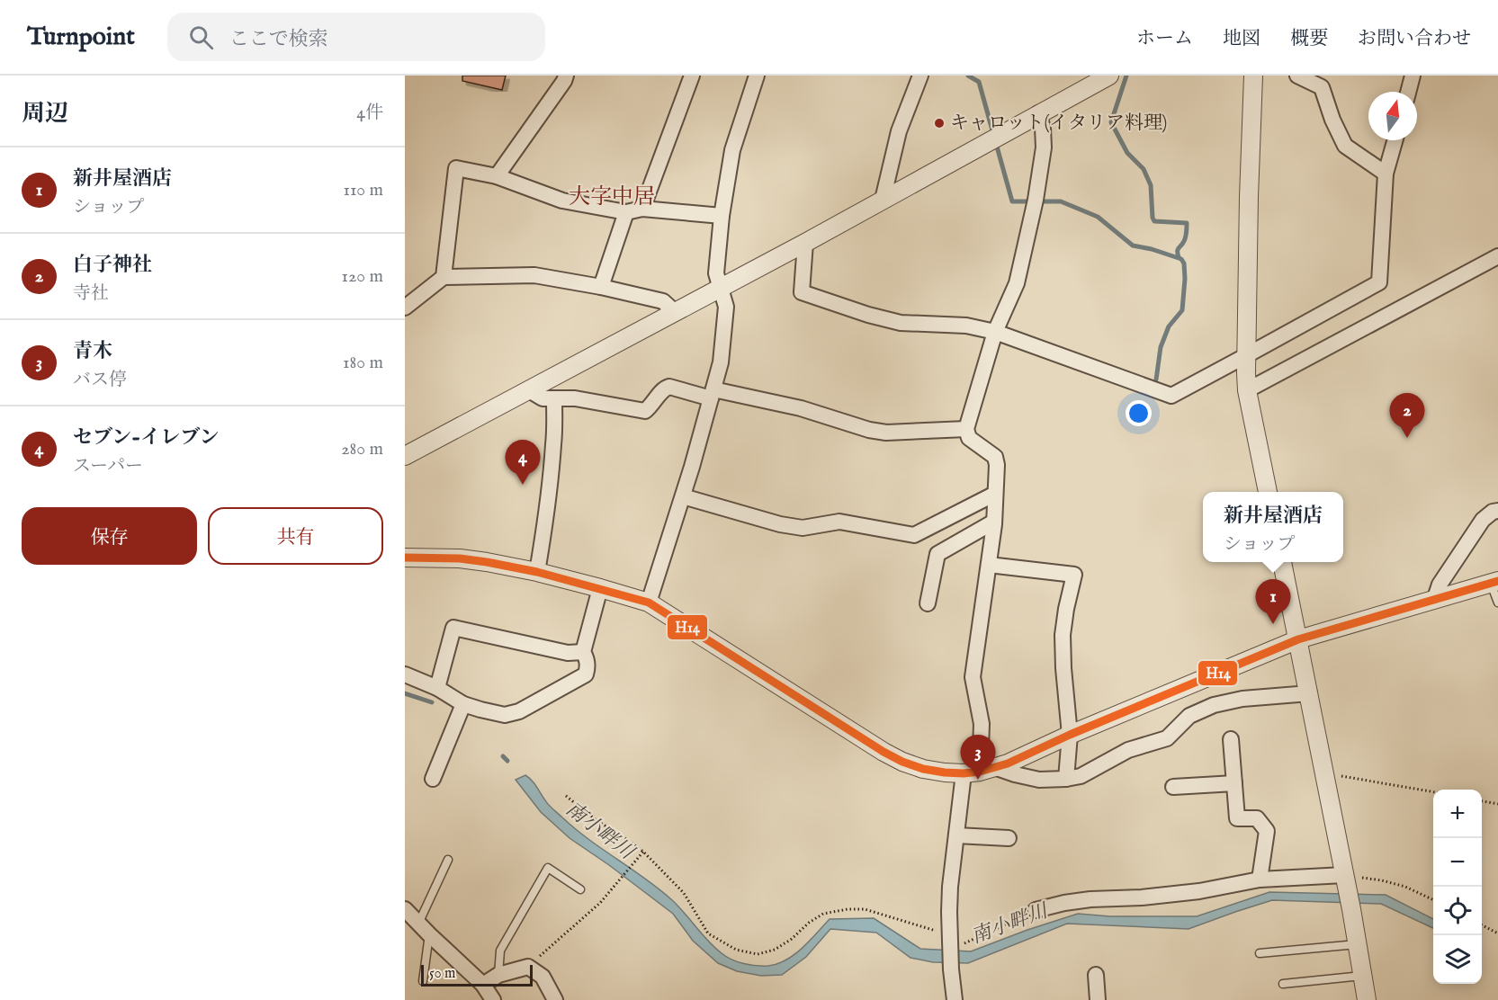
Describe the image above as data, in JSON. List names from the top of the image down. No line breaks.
{"districts":["大字中居"],"water":["南小畔川"],"places":["キャロット(イタリア料理)"],"lines":["transit line H14"],"scale_bar":"50 m","north":"top","page":{"header":"Turnpoint","search":"ここで検索","nav":["ホーム","地図","概要","お問い合わせ"],"heading":["周辺","4件"],"list":[{"mark":"1","name":"新井屋酒店","note":"ショップ","value":"110 m"},{"mark":"2","name":"白子神社","note":"寺社","value":"120 m"},{"mark":"3","name":"青木","note":"バス停","value":"180 m"},{"mark":"4","name":"セブン-イレブン","note":"スーパー","value":"280 m"}],"pins":["2","4","1","3"],"buttons":["保存","共有"],"popup":["新井屋酒店","ショップ"],"map_buttons":["+","−"],"scale":"50 m"}}
